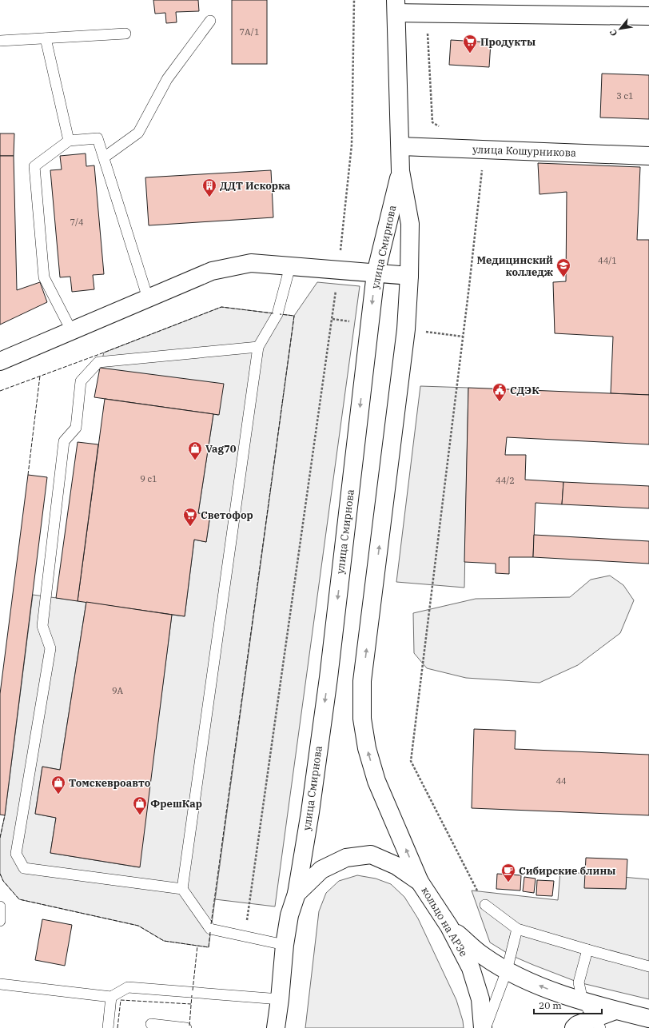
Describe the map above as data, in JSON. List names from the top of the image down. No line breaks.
{"streets":{"main road":["улица Кошурникова","улица Смирнова","кольцо на АРЗе"]},"crossings":[["улица Кошурникова","улица Смирнова"],["улица Смирнова","кольцо на АРЗе"]],"places":{"supermarket":["Продукты","Светофор"],"building":["ДДТ Искорка"],"school or university":["Медицинский колледж"],"public building":["СДЭК"],"shop":["Vag70","Томскевроавто","ФрешКар"],"cafe":["Сибирские блины"]},"house_numbers":["7А/1","3 с1","7/4","44/1","9 с1","44/2","9А","44"],"scale_bar":"20 m","north":"bottom left"}
